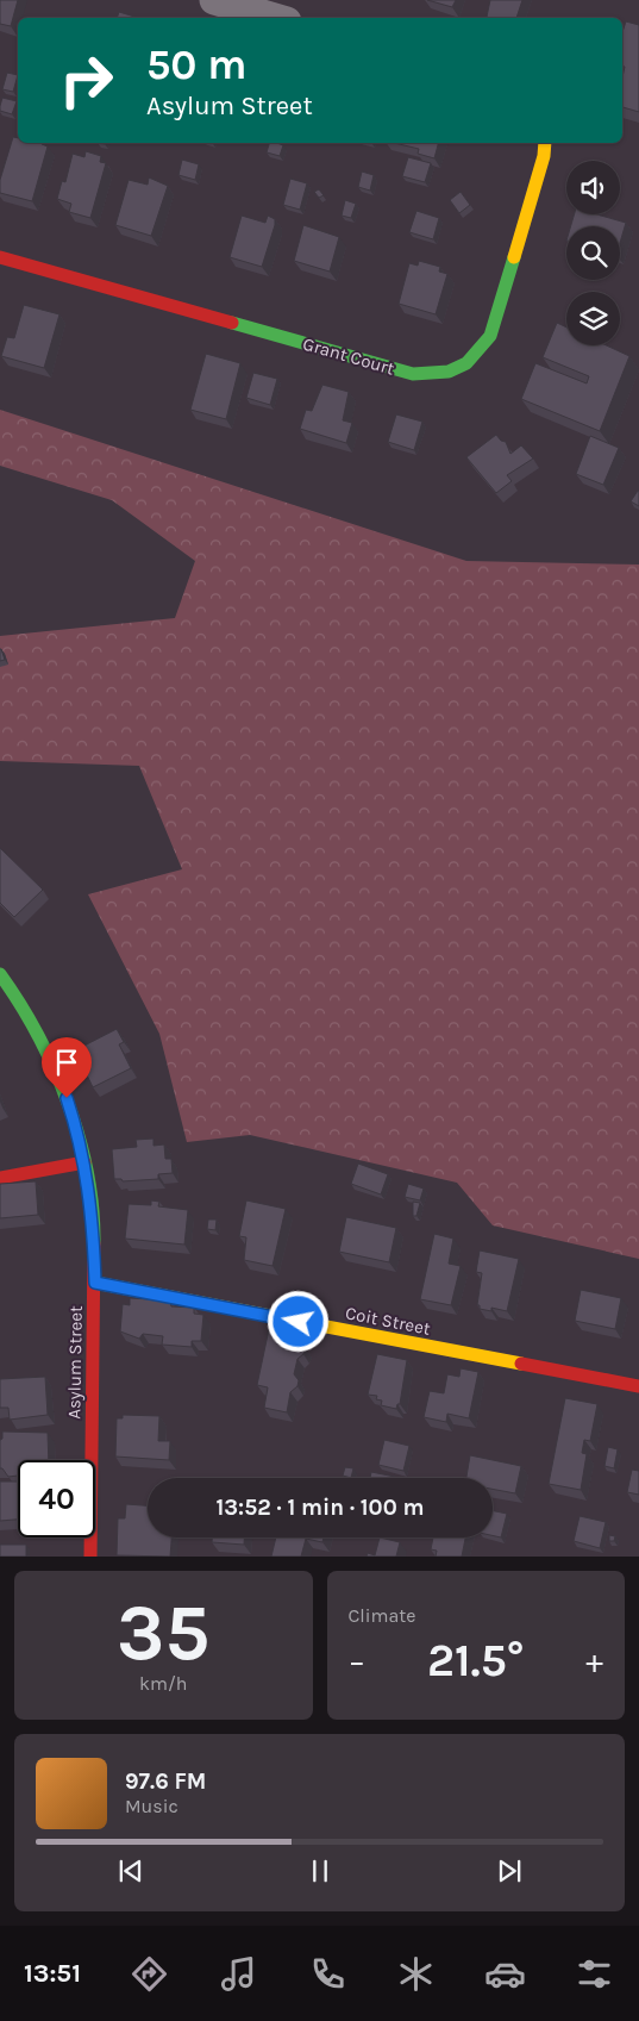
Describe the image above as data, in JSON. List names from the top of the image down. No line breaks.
{"streets":{"street":["Grant Court","Coit Street","Asylum Street"]},"crossings":[["Coit Street","Asylum Street"]],"page":{"turn":["50 m","Asylum Street"],"limit":"40","trip":"13:52 · 1 min · 100 m","tile":[["35","km/h"],"Climate"],"heat":["−","21.5°","+"],"song":["97.6 FM","Music"],"tabs":"13:51"}}
